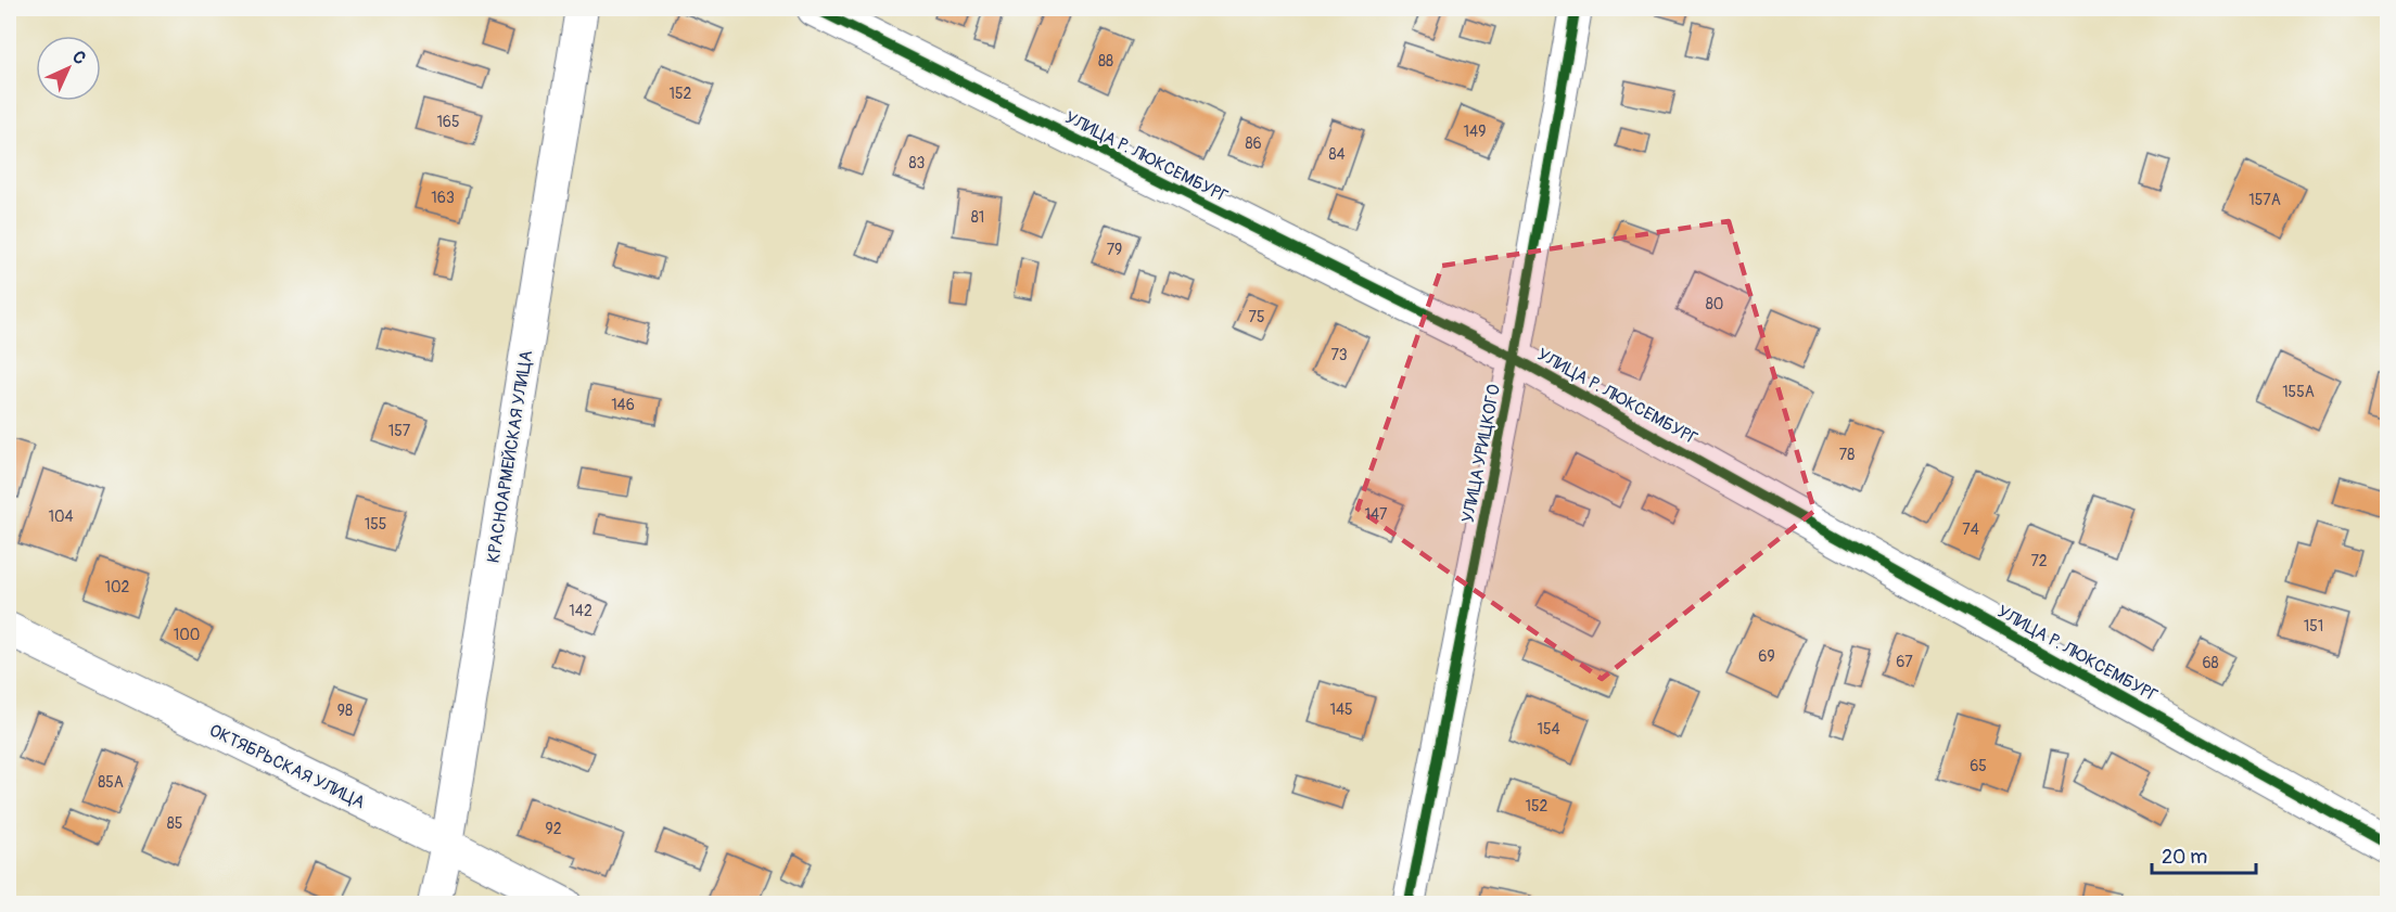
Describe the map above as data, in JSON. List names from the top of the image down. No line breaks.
{"streets":{"street":["УЛИЦА Р. ЛЮКСЕМБУРГ","УЛИЦА УРИЦКОГО","КРАСНОАРМЕЙСКАЯ УЛИЦА","ОКТЯБРЬСКАЯ УЛИЦА"]},"crossings":[["УЛИЦА Р. ЛЮКСЕМБУРГ","УЛИЦА УРИЦКОГО"],["КРАСНОАРМЕЙСКАЯ УЛИЦА","ОКТЯБРЬСКАЯ УЛИЦА"]],"house_numbers":["88","152","165","149","86","84","83","163","157А","81","79","80","75","73","155А","146","157","78","147","104","155","74","72","102","142","151","100","69","67","68","145","98","154","65","85А","152","85","92"],"scale_bar":"20 m","north":"top right"}
